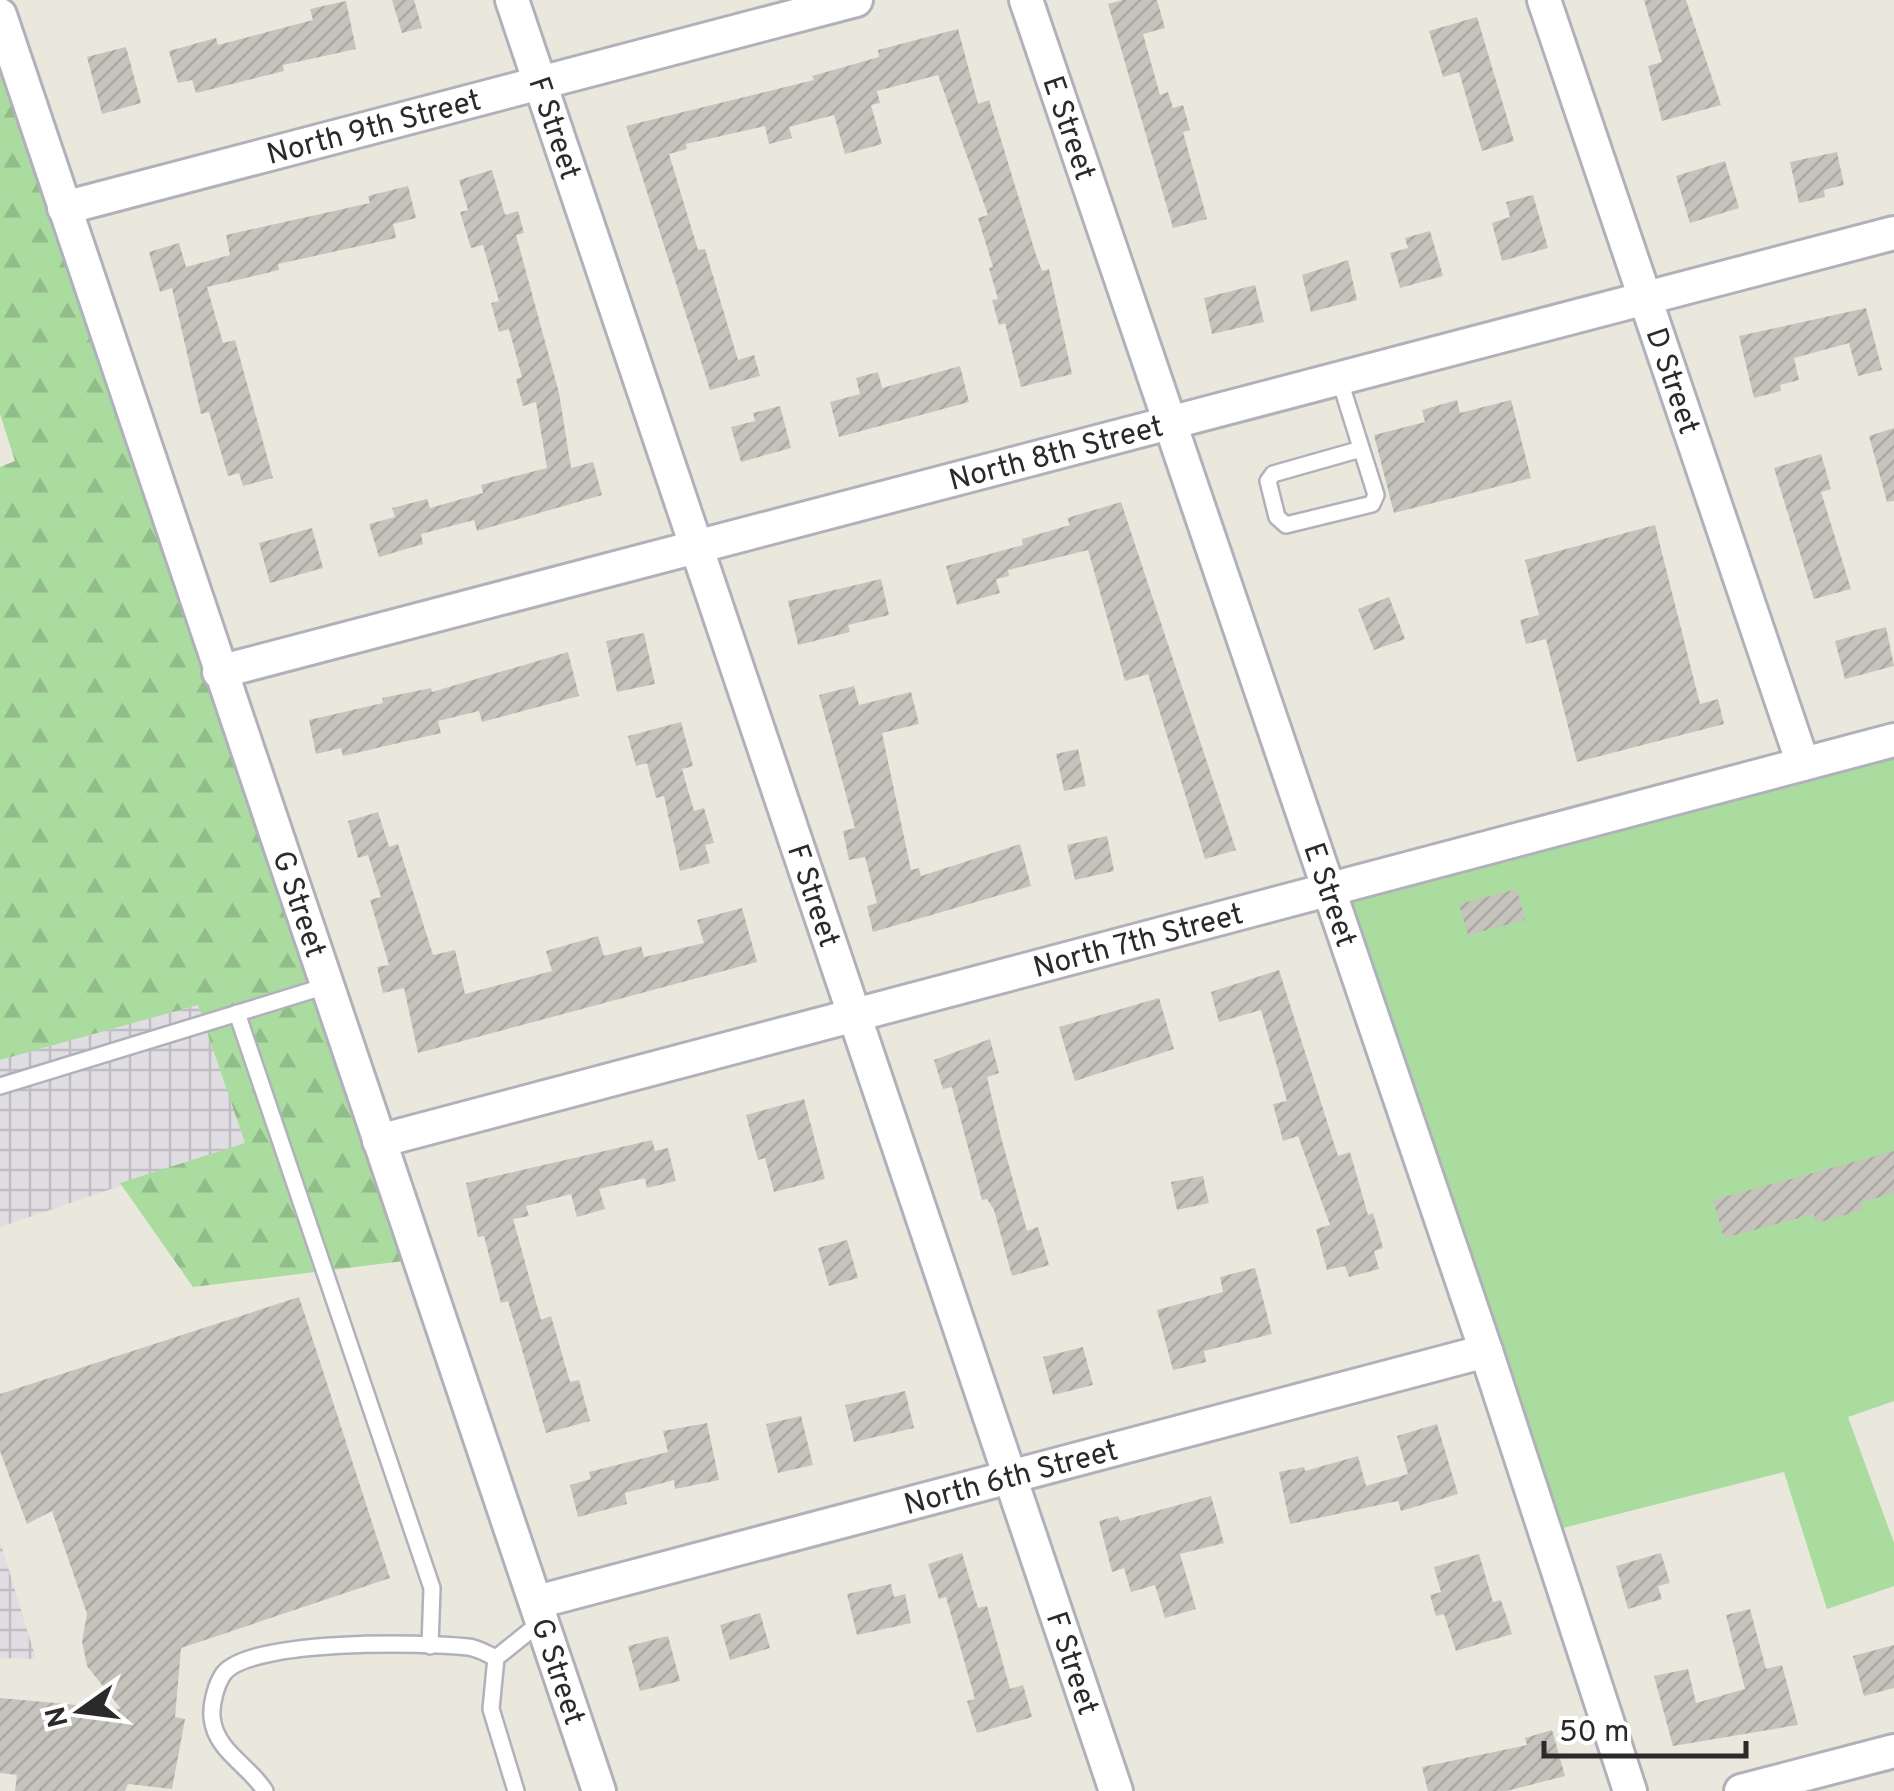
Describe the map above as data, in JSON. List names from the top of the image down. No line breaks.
{"streets":{"street":["North 9th Street","F Street","E Street","D Street","North 8th Street","G Street","North 7th Street","North 6th Street"]},"crossings":[["North 9th Street","F Street"],["North 9th Street","G Street"],["F Street","North 8th Street"],["F Street","North 7th Street"],["F Street","North 6th Street"],["E Street","North 8th Street"],["E Street","North 7th Street"],["E Street","North 6th Street"],["D Street","North 8th Street"],["D Street","North 7th Street"],["North 8th Street","G Street"],["G Street","North 7th Street"],["G Street","North 6th Street"]],"scale_bar":"50 m","north":"left"}
